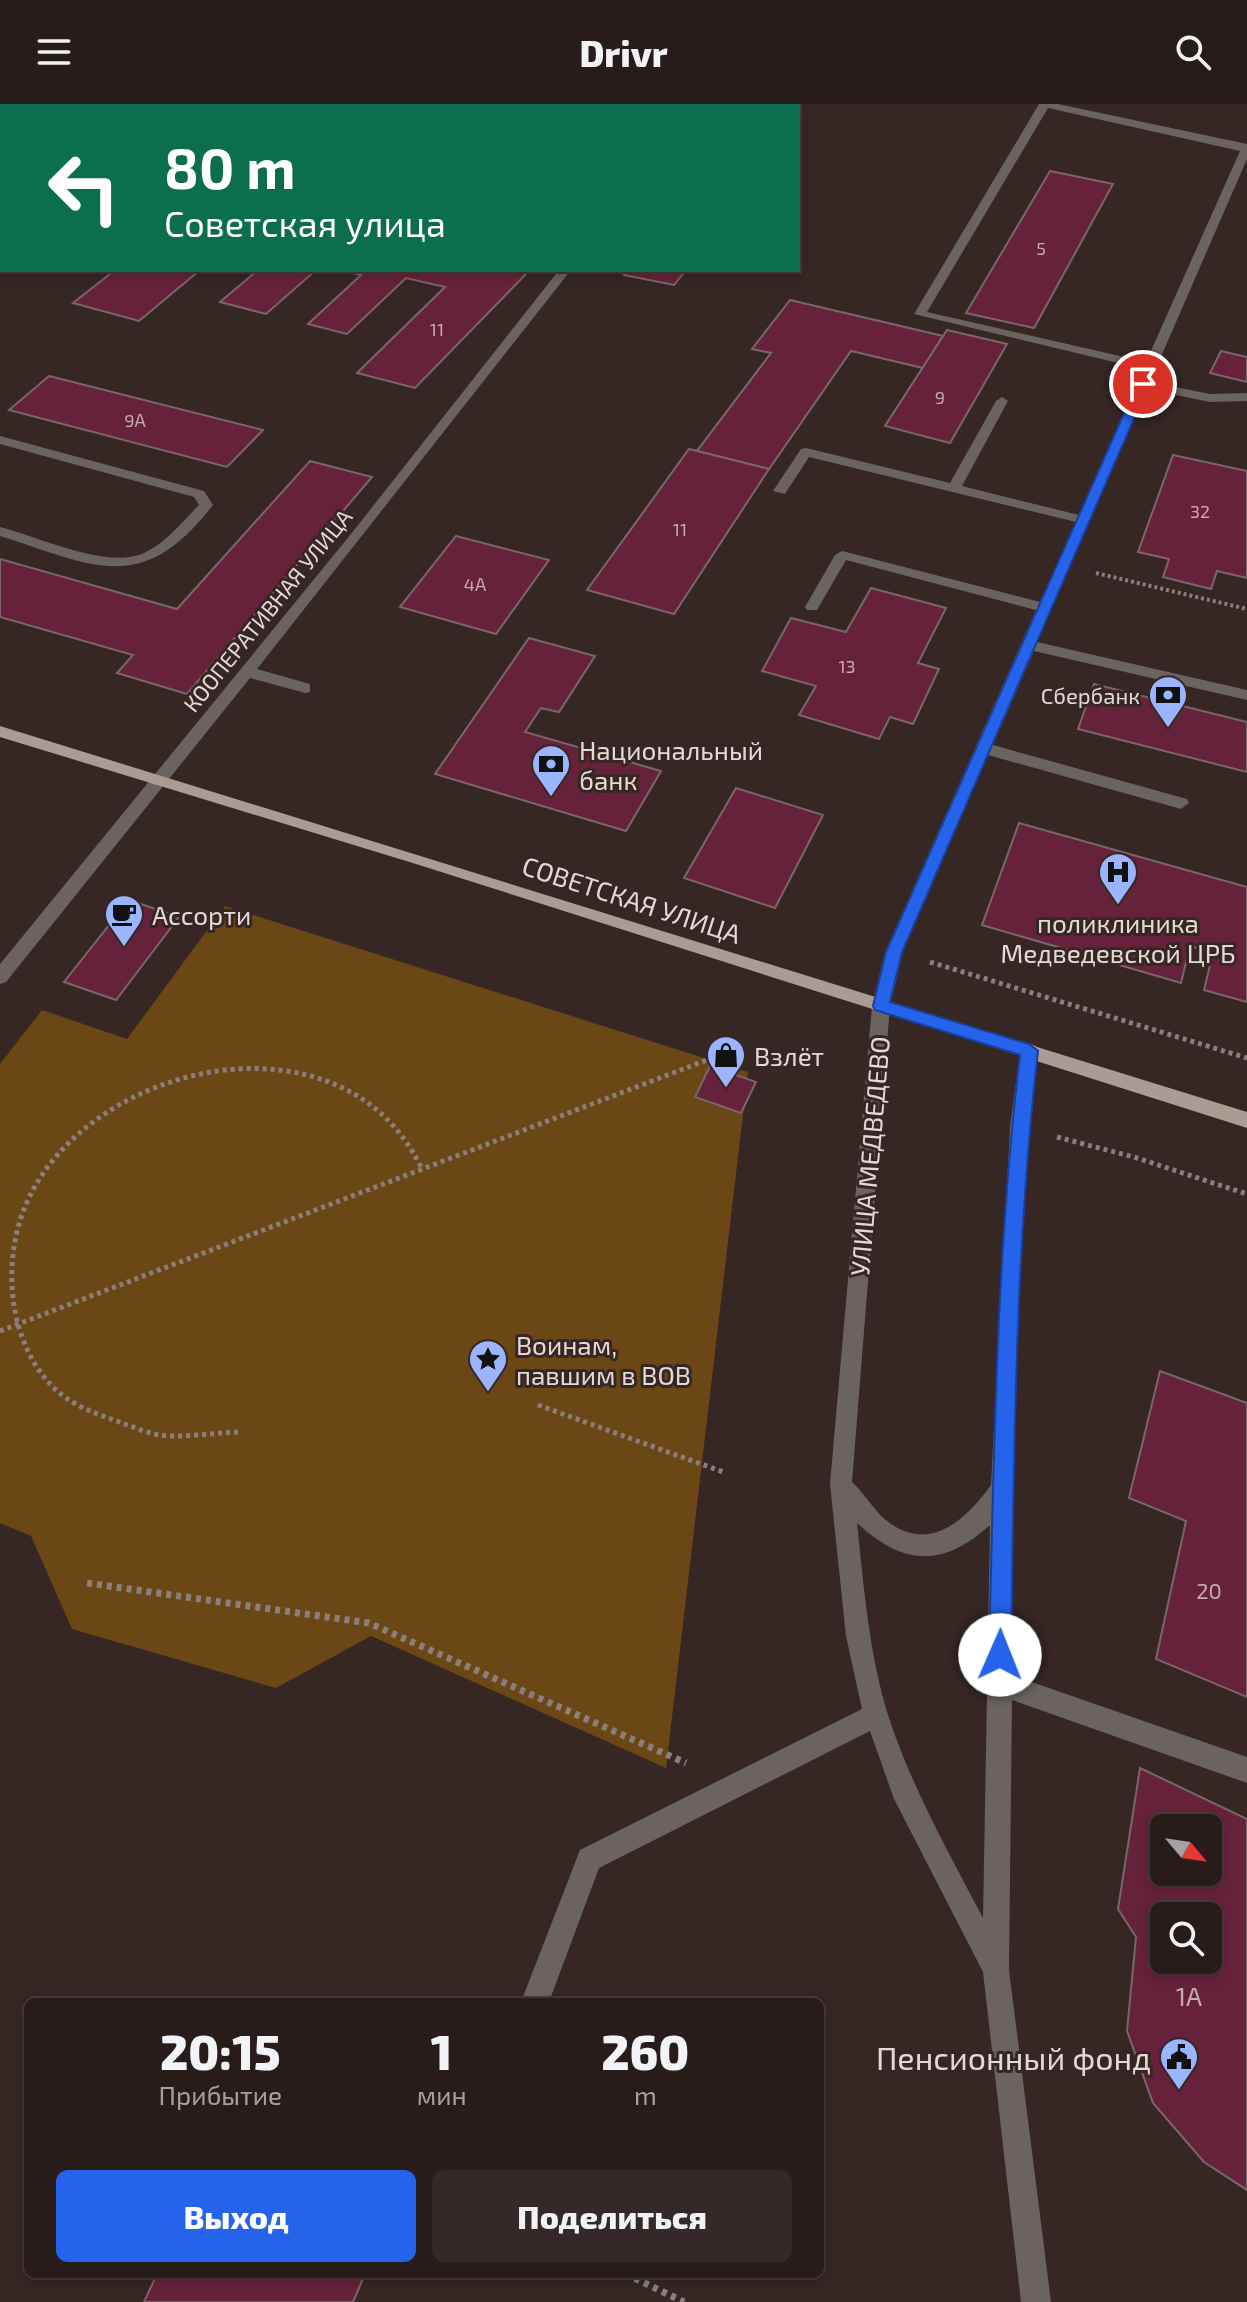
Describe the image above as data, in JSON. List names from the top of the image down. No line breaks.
{"streets":{"main road":["СОВЕТСКАЯ УЛИЦА"],"street":["КООПЕРАТИВНАЯ УЛИЦА","УЛИЦА МЕДВЕДЕВО"]},"crossings":[["КООПЕРАТИВНАЯ УЛИЦА","СОВЕТСКАЯ УЛИЦА"],["СОВЕТСКАЯ УЛИЦА","УЛИЦА МЕДВЕДЕВО"]],"places":{"bank":["Сбербанк","Национальный банк"],"hospital":["поликлиника Медведевской ЦРБ"],"cafe":["Ассорти"],"shop":["Взлёт"],"place":["Воинам, павшим в ВОВ"],"public building":["Пенсионный фонд"]},"house_numbers":["5","11","9","9А","32","11","4А","13","20","1А"],"north":"bottom right","page":{"header":"Drivr","turn":["80 m","Советская улица"],"eta":["20:15","Прибытие","1","мин","260","m"],"buttons":["Выход","Поделиться"]}}
